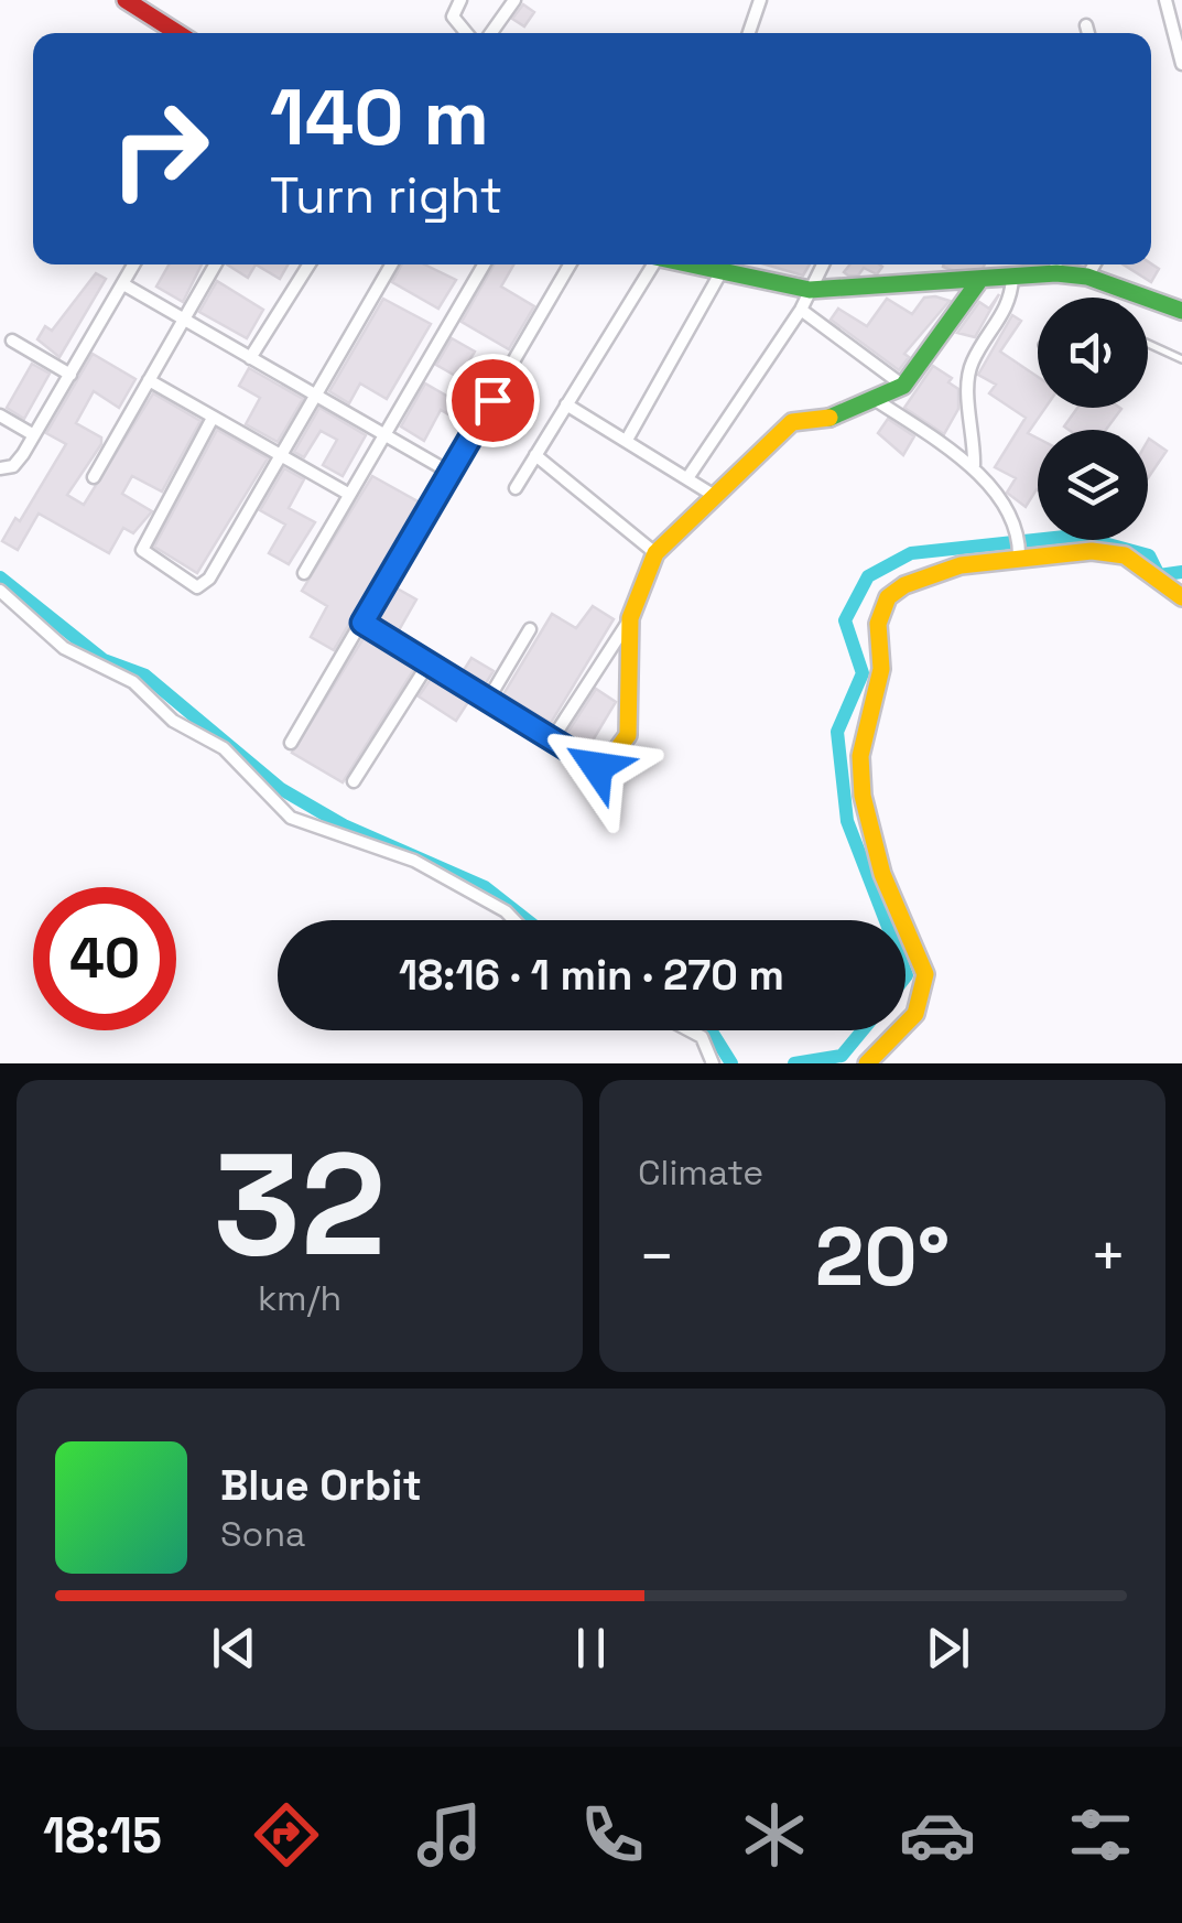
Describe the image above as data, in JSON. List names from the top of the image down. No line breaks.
{"page":{"turn":["140 m","Turn right"],"limit":"40","trip":"18:16 · 1 min · 270 m","tile":[["32","km/h"],"Climate"],"heat":["−","20°","+"],"song":["Blue Orbit","Sona"],"tabs":"18:15"}}
